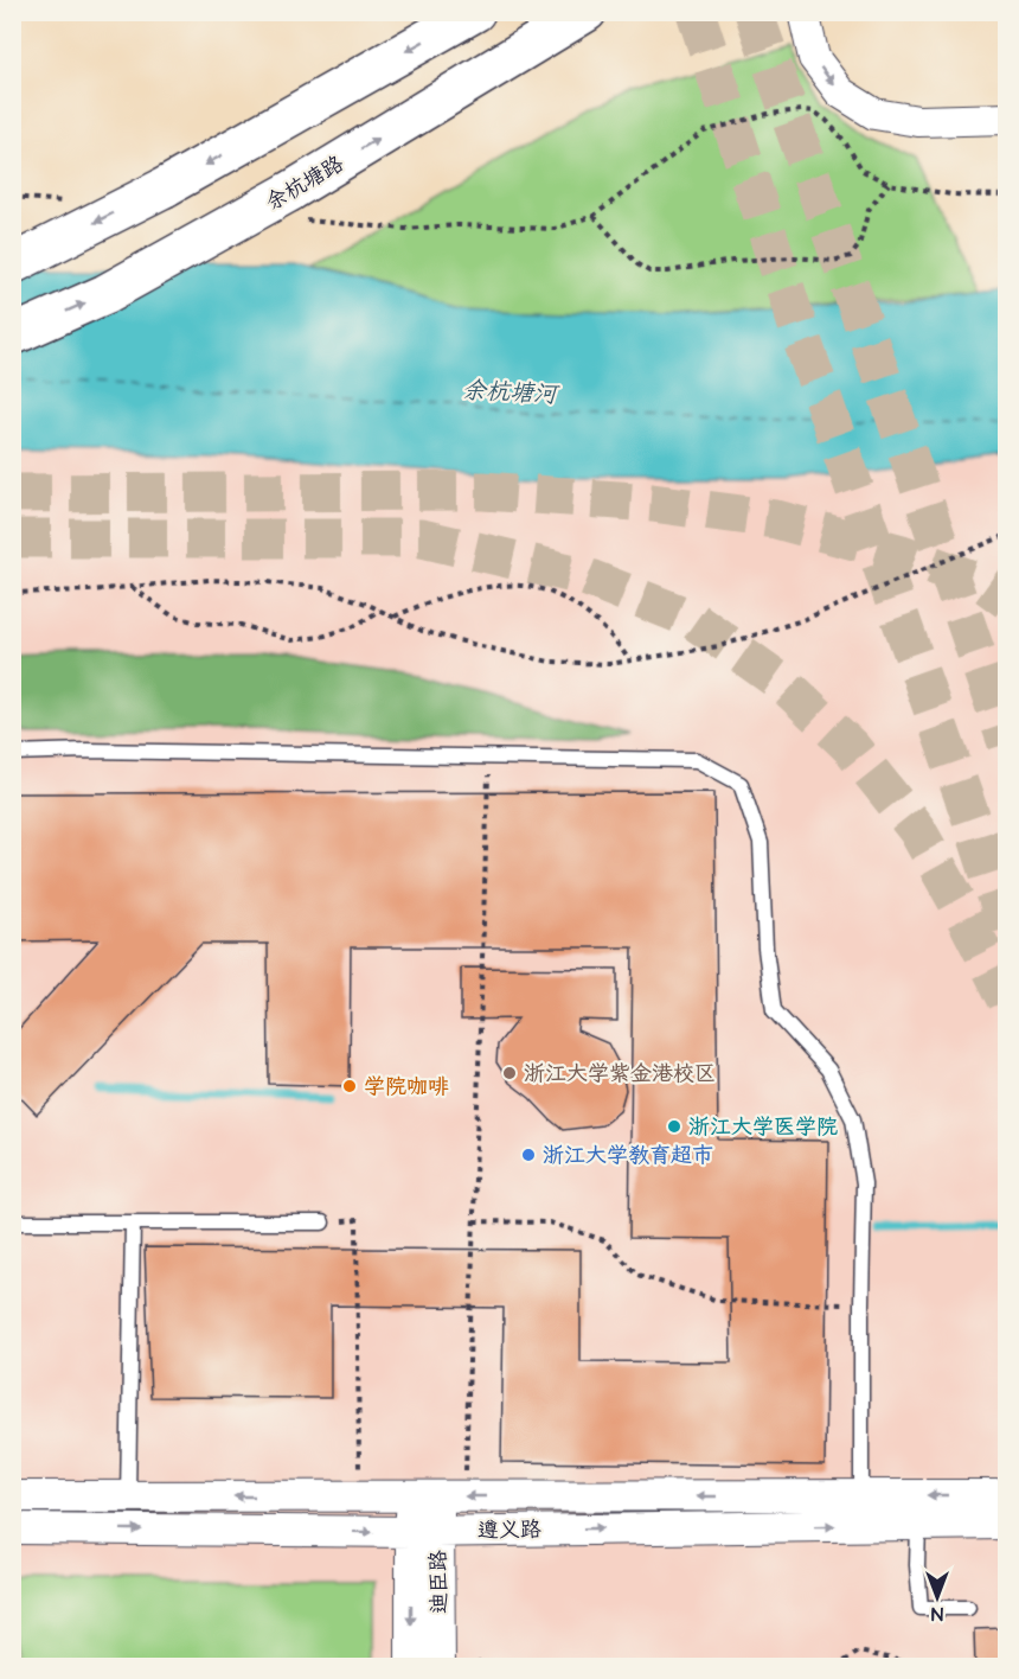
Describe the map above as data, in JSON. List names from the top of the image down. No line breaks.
{"streets":{"main road":["余杭塘路"],"street":["遵义路","迪臣路"]},"crossings":[["遵义路","迪臣路"]],"water":["余杭塘河"],"places":["浙江大学紫金港校区","学院咖啡","浙江大学医学院","浙江大学教育超市"],"north":"bottom"}
